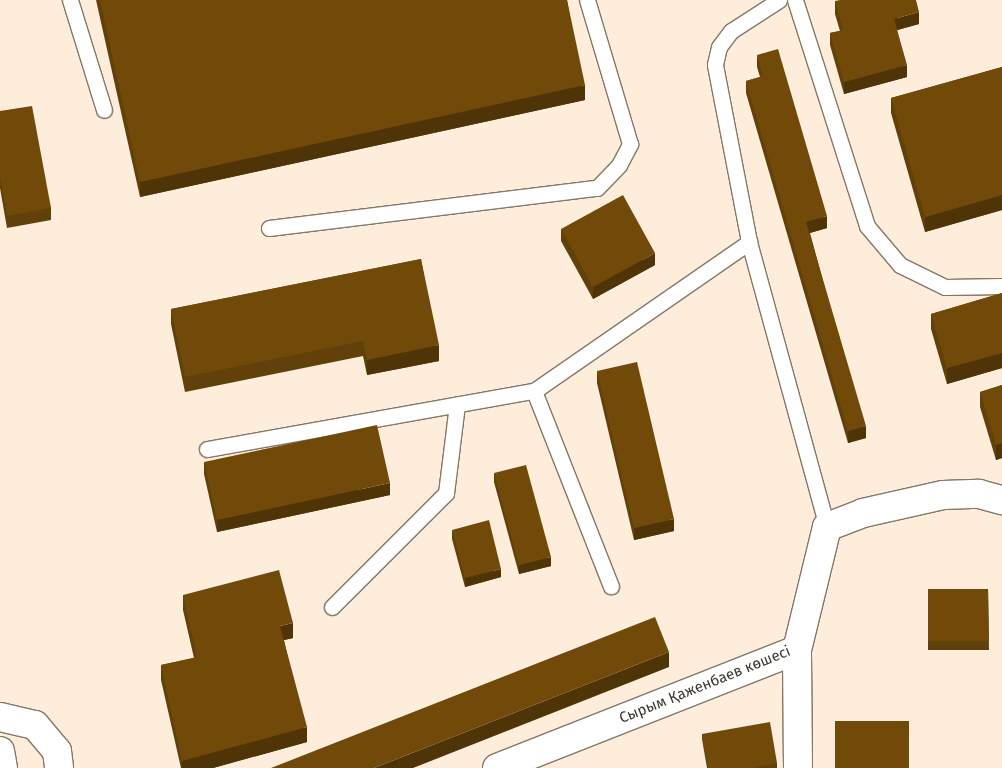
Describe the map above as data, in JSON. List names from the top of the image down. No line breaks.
{"streets":{"street":["Сырым Қаженбаев көшесі"]}}
